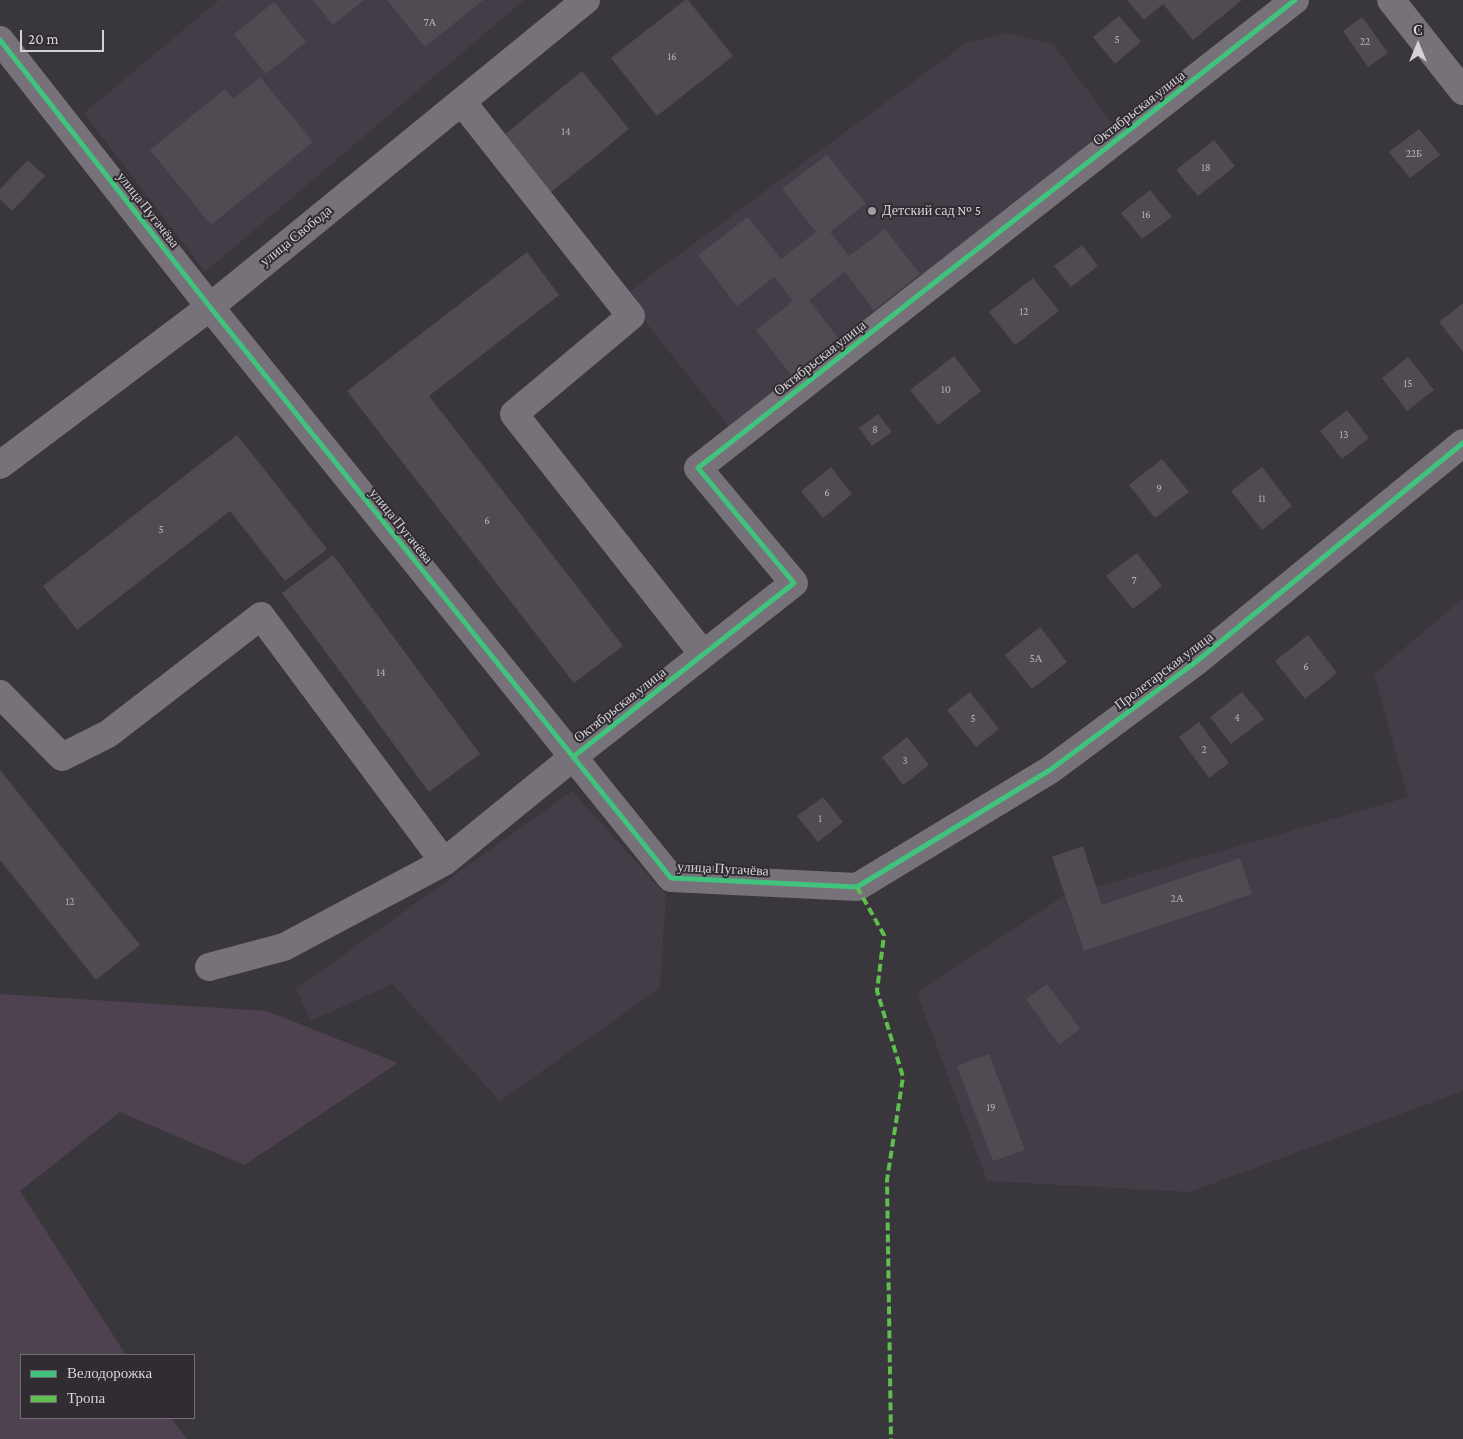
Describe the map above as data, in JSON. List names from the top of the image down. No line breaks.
{"streets":{"street":["Октябрьская улица","улица Пугачёва","улица Свобода","Пролетарская улица"]},"crossings":[["Октябрьская улица","улица Пугачёва"],["улица Пугачёва","улица Свобода"],["улица Пугачёва","Пролетарская улица"]],"places":["Детский сад № 5"],"house_numbers":["7А","5","22","16","14","22Б","18","16","12","15","10","8","13","9","6","11","6","5","7","5А","6","14","4","5","2","3","1","2А","12","19"],"legend":["Велодорожка","Тропа"],"scale_bar":"20 m","north":"top"}
